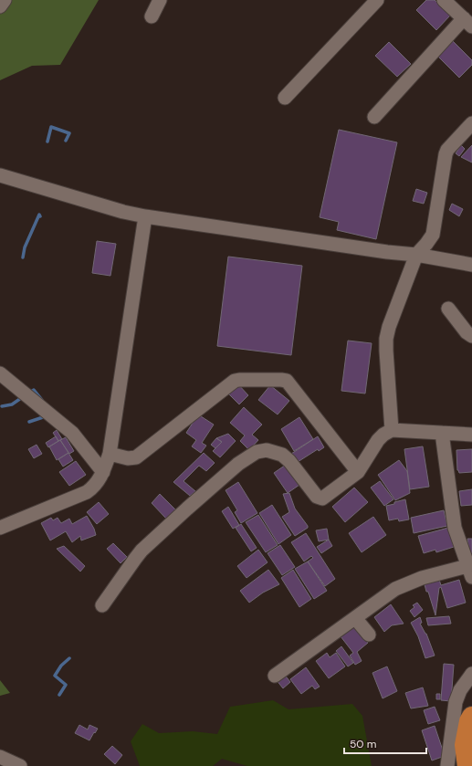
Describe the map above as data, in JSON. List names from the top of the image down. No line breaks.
{"scale_bar":"50 m"}
